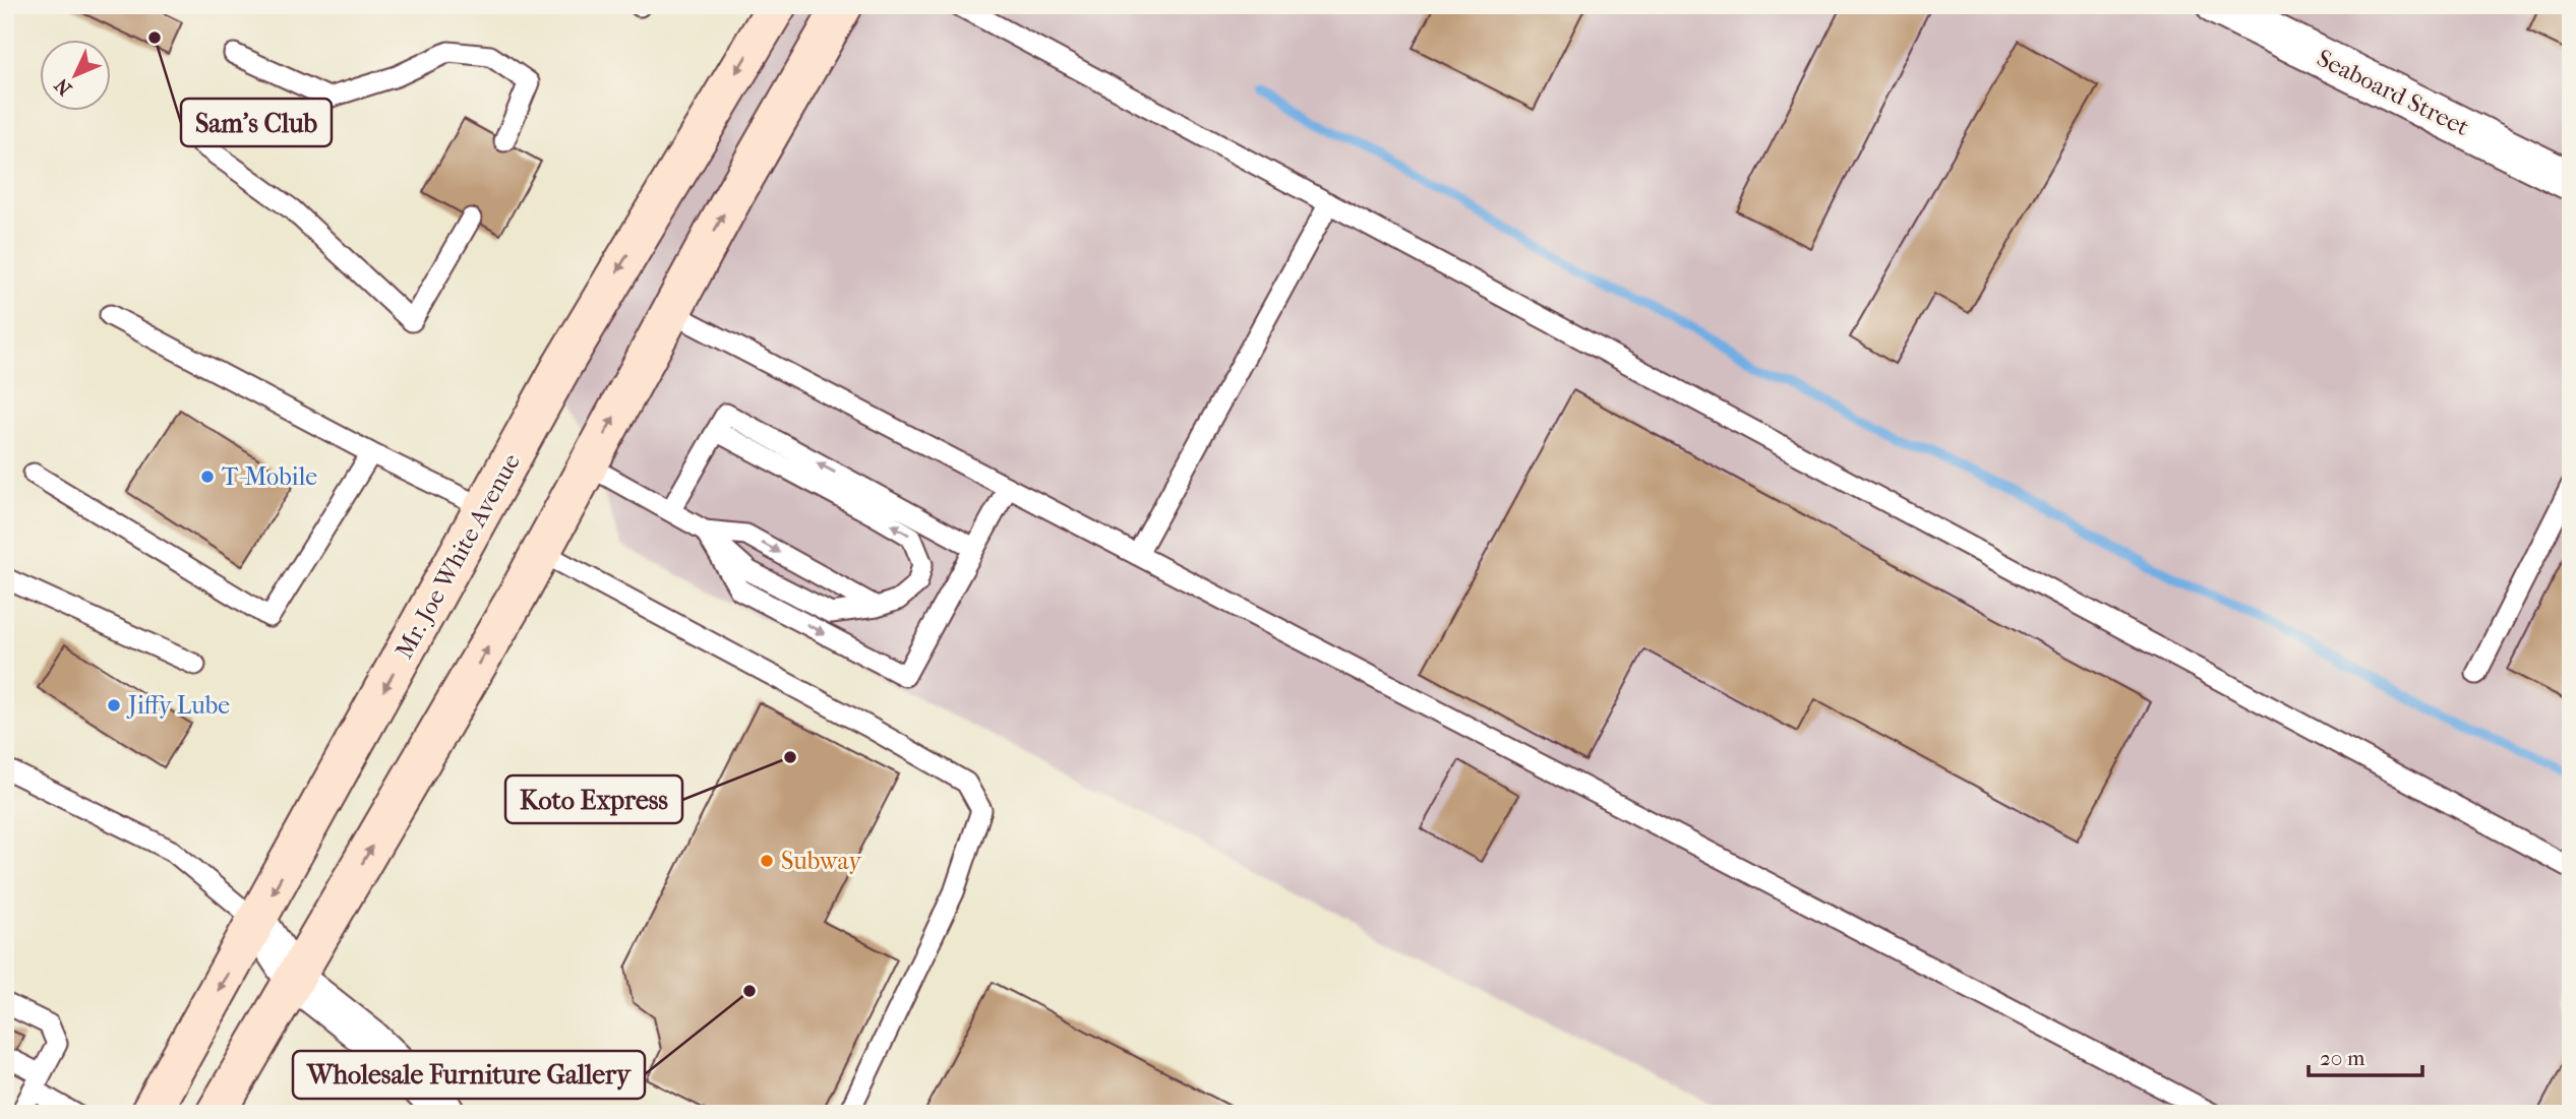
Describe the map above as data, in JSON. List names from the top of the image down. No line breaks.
{"streets":{"main road":["Mr. Joe White Avenue"],"street":["Seaboard Street"]},"places":["Sam's Club","T-Mobile","Jiffy Lube","Koto Express","Subway","Wholesale Furniture Gallery"],"scale_bar":"20 m","north":"bottom left"}
